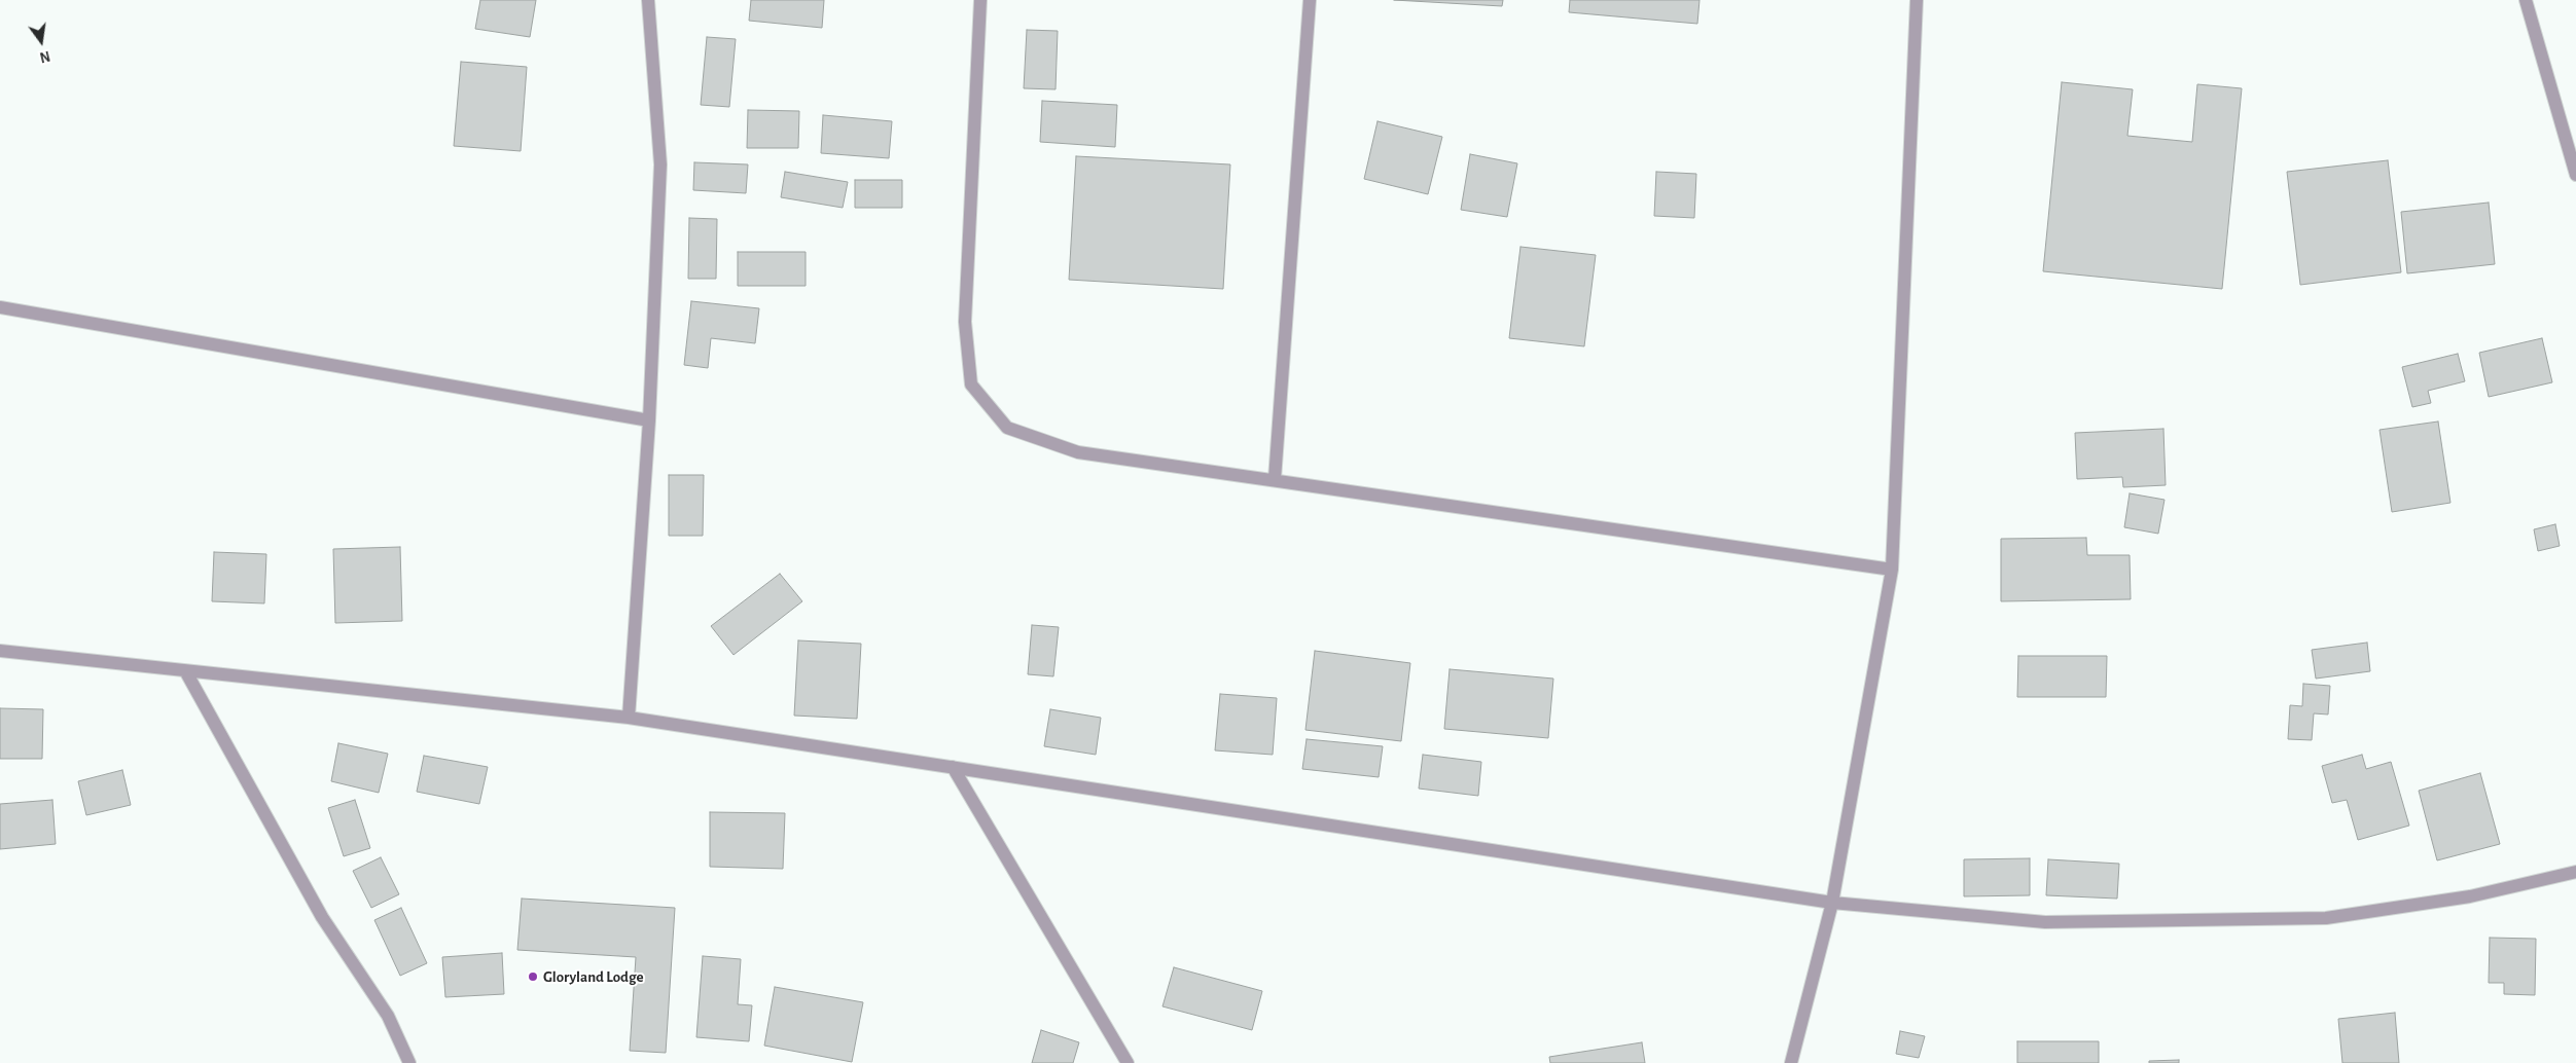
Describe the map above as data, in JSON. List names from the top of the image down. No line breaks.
{"places":["Gloryland Lodge"],"north":"bottom"}
